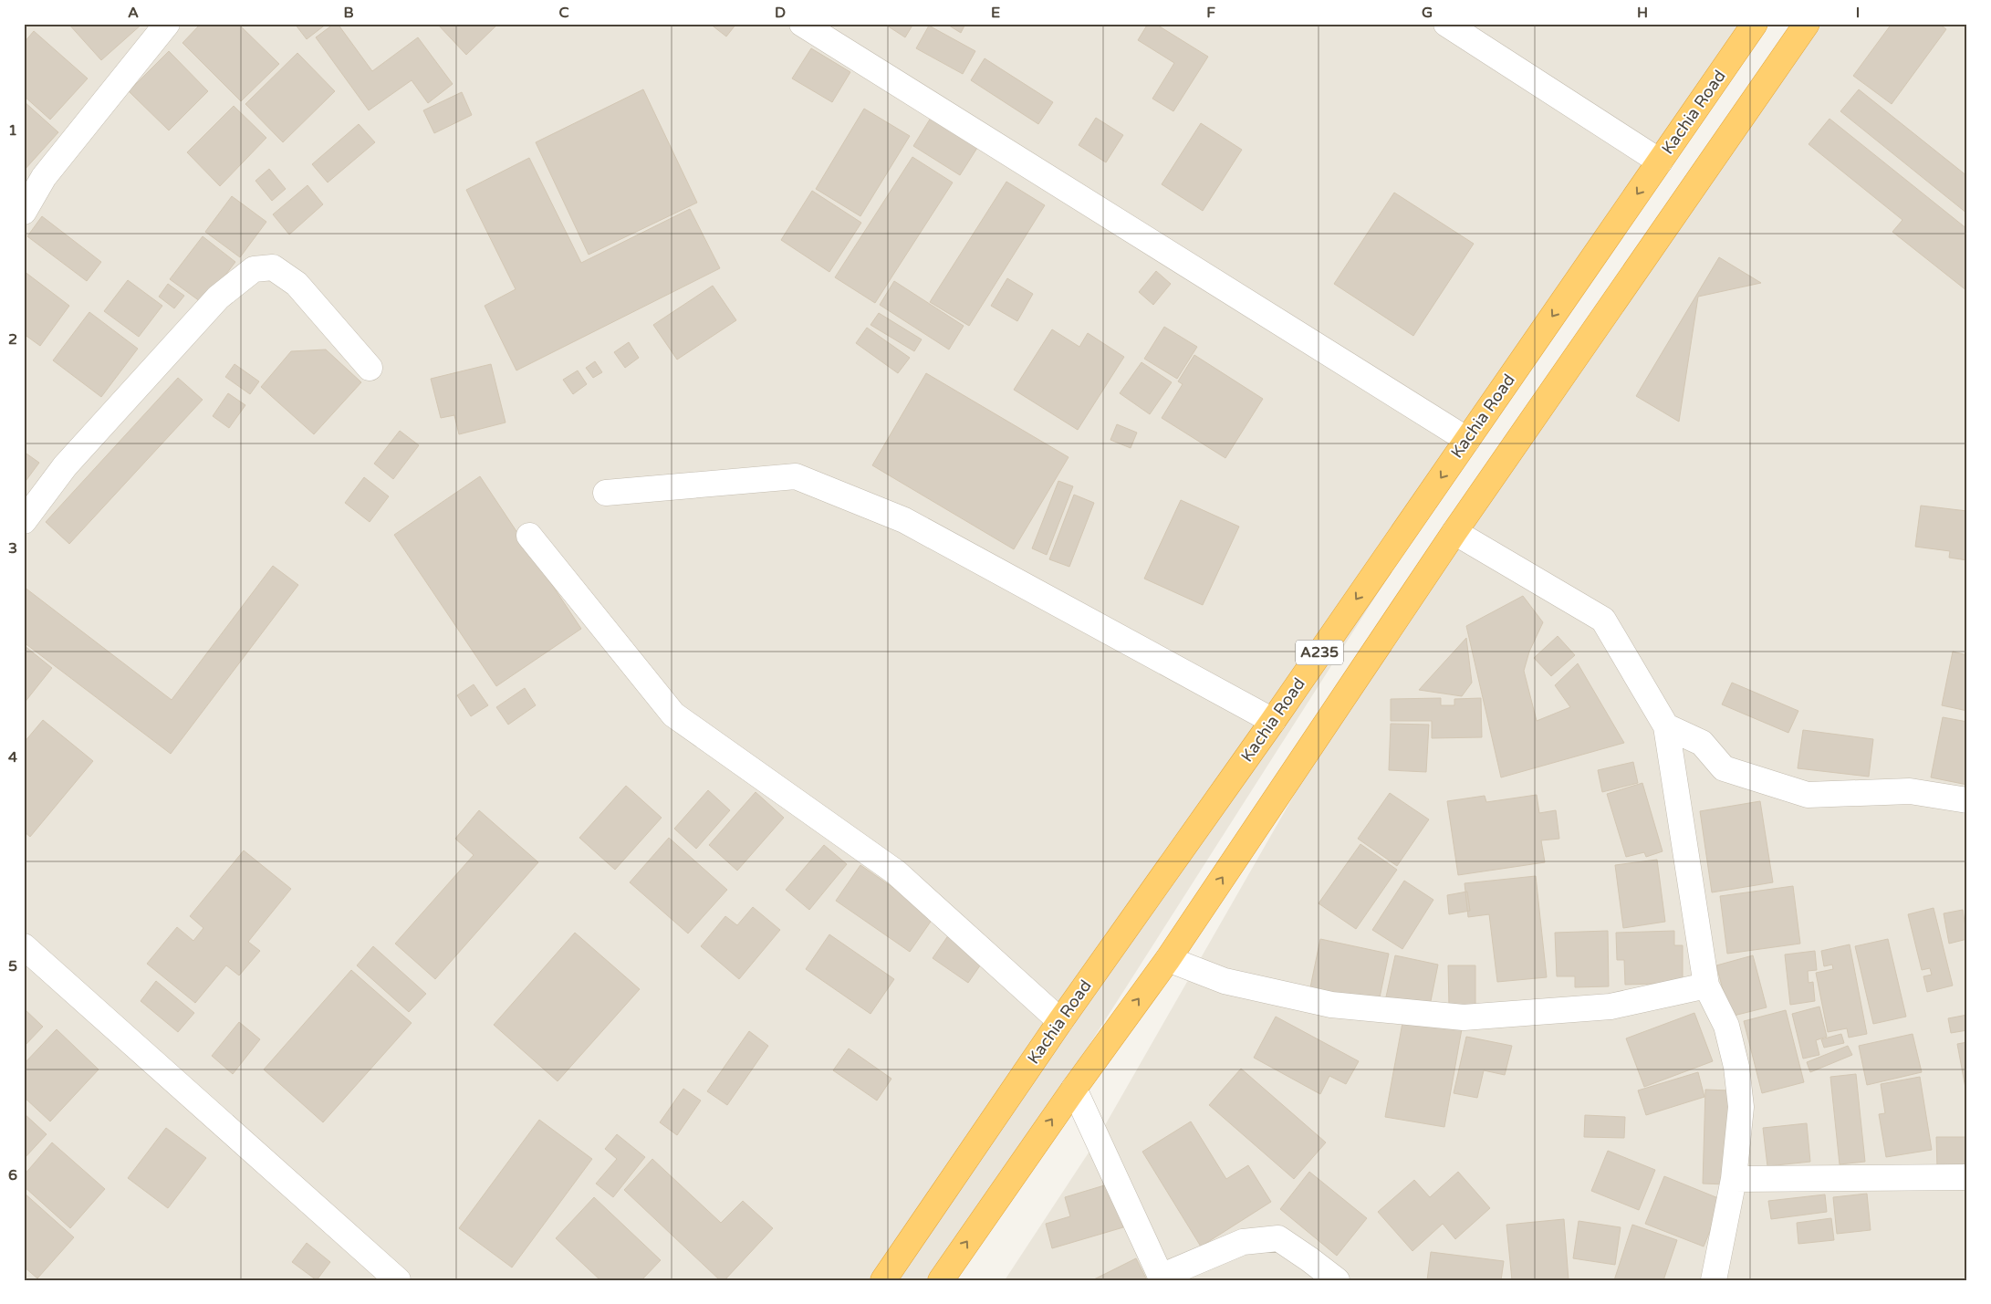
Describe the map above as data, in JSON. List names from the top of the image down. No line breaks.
{"streets":{"highway":["Kachia Road","A235"]},"grid":{"columns":["A","B","C","D","E","F","G","H","I"],"rows":["1","2","3","4","5","6"]}}
